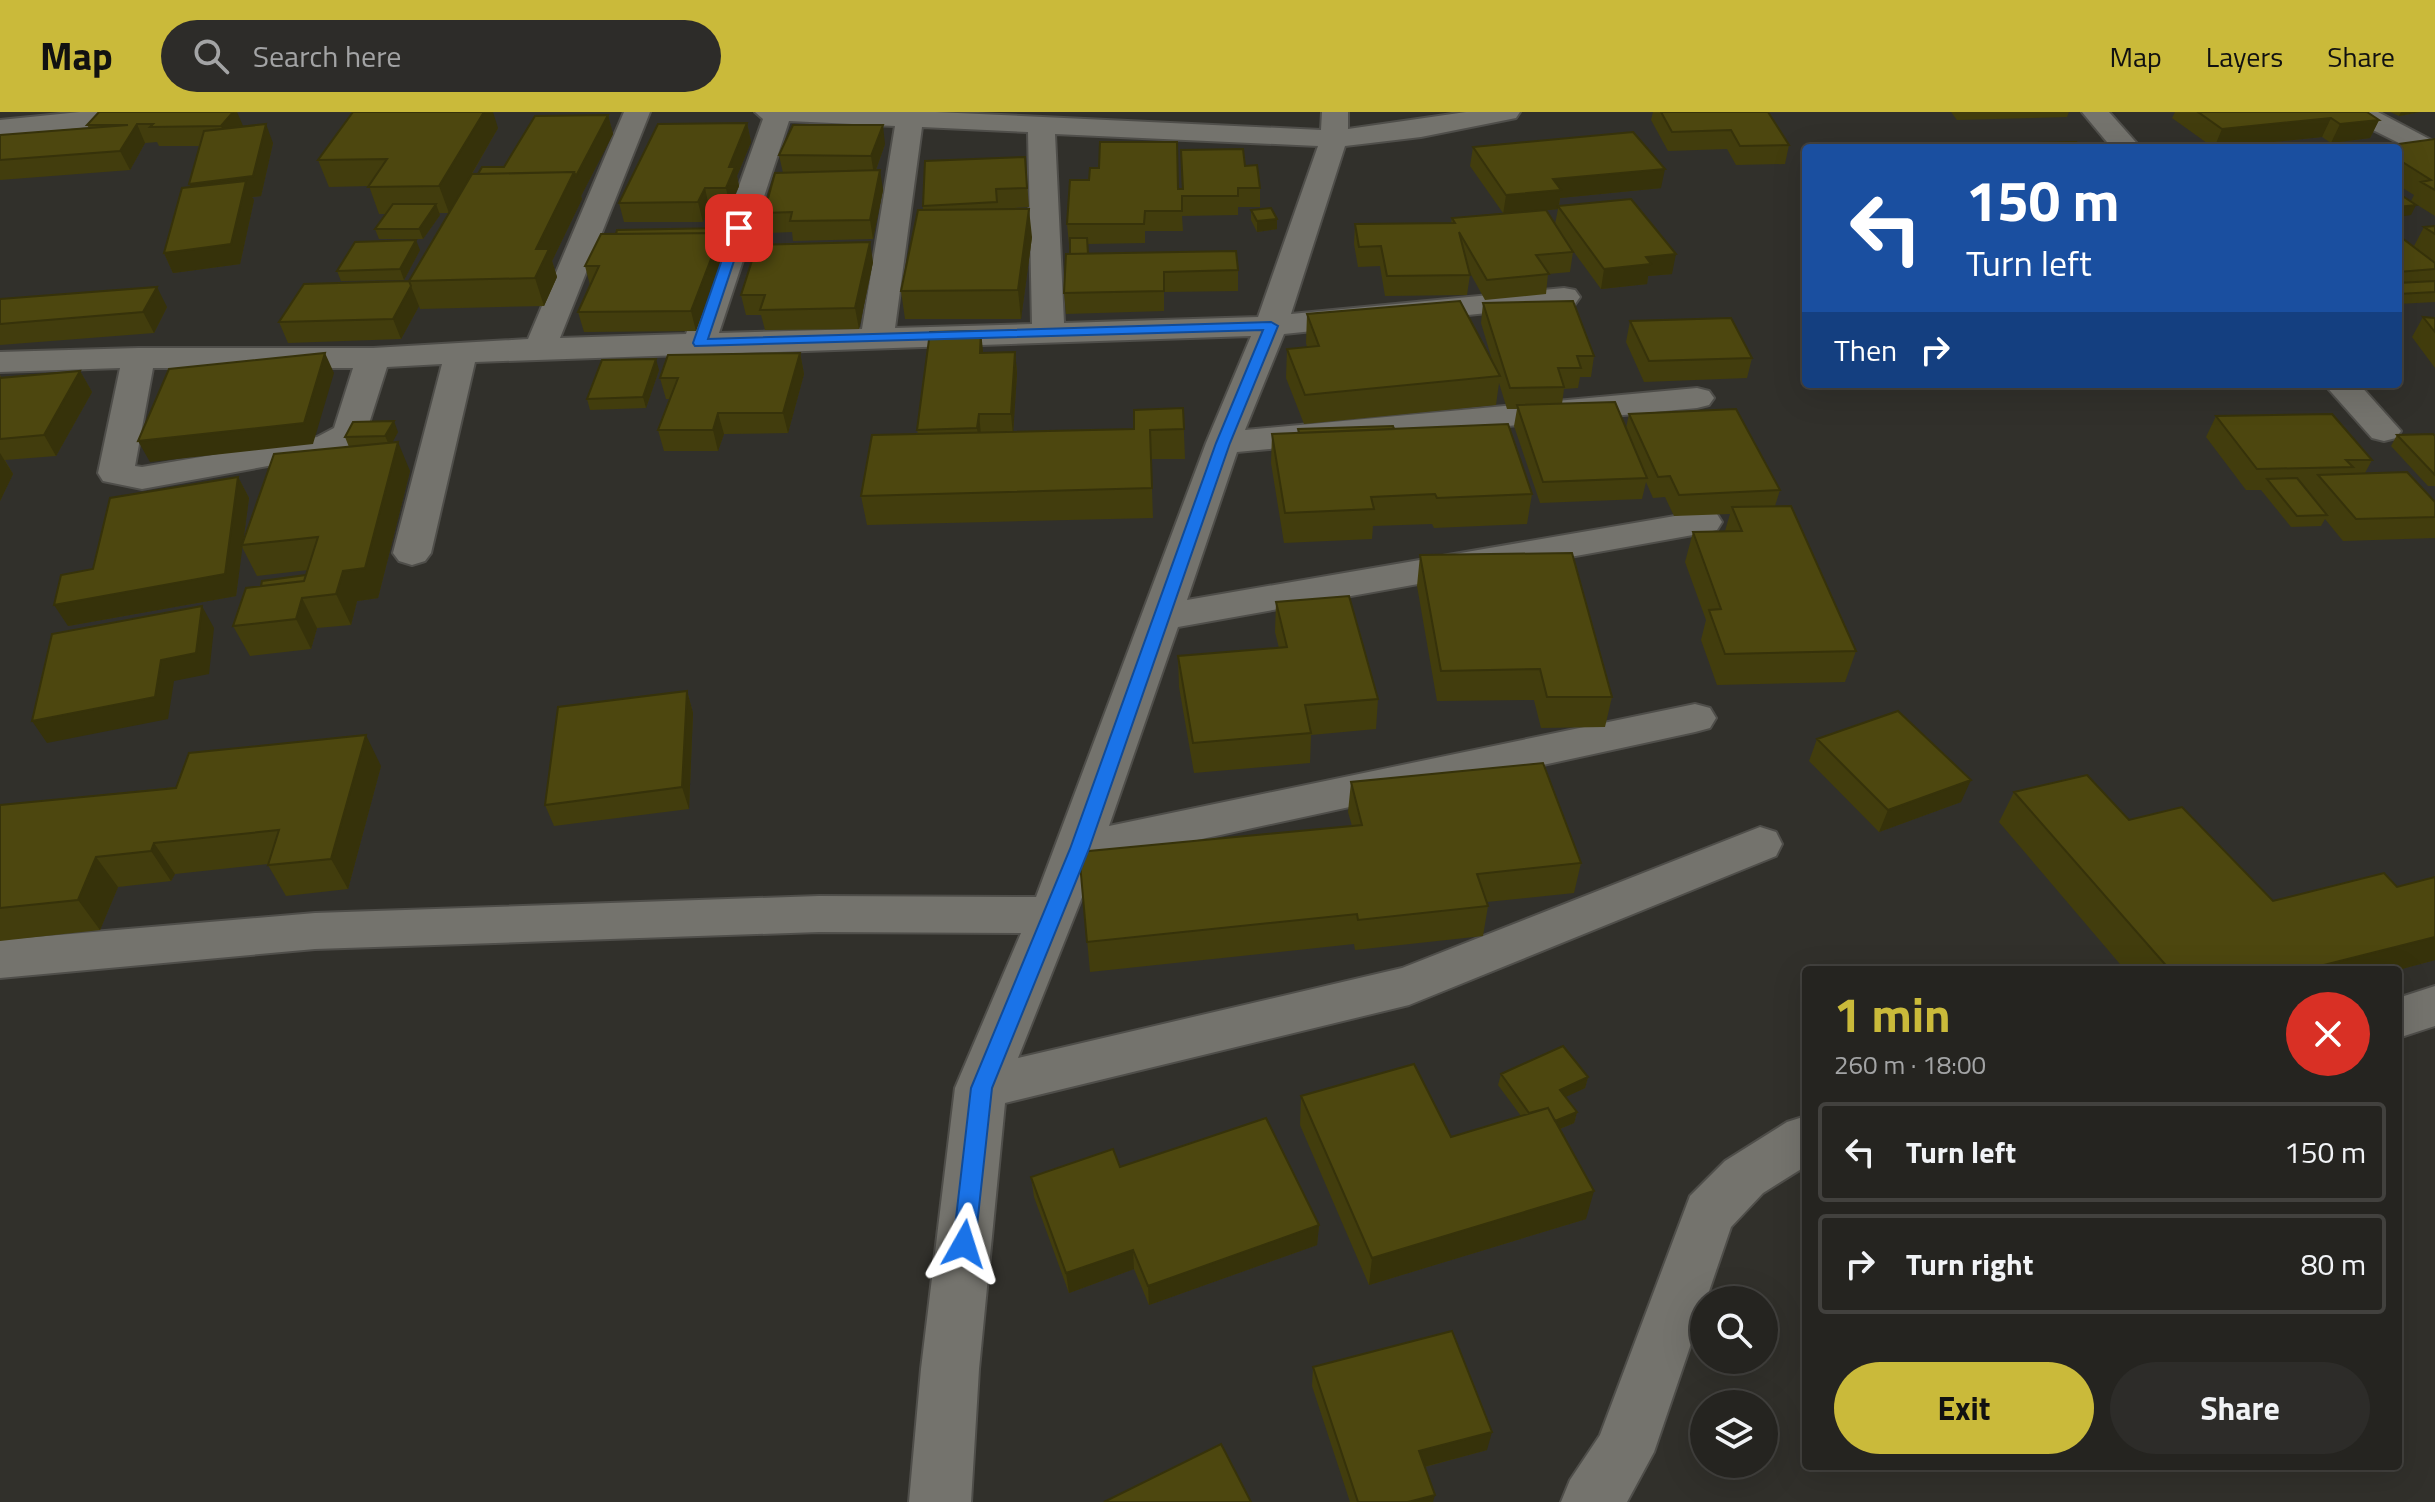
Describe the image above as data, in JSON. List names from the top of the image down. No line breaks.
{"page":{"header":"Map","search":"Search here","nav":["Map","Layers","Share"],"turn":["150 m","Turn left"],"then":"Then","heading":["1 min","260 m · 18:00"],"list":[{"name":"Turn left","value":"150 m"},{"name":"Turn right","value":"80 m"}],"buttons":["Exit","Share"]}}
